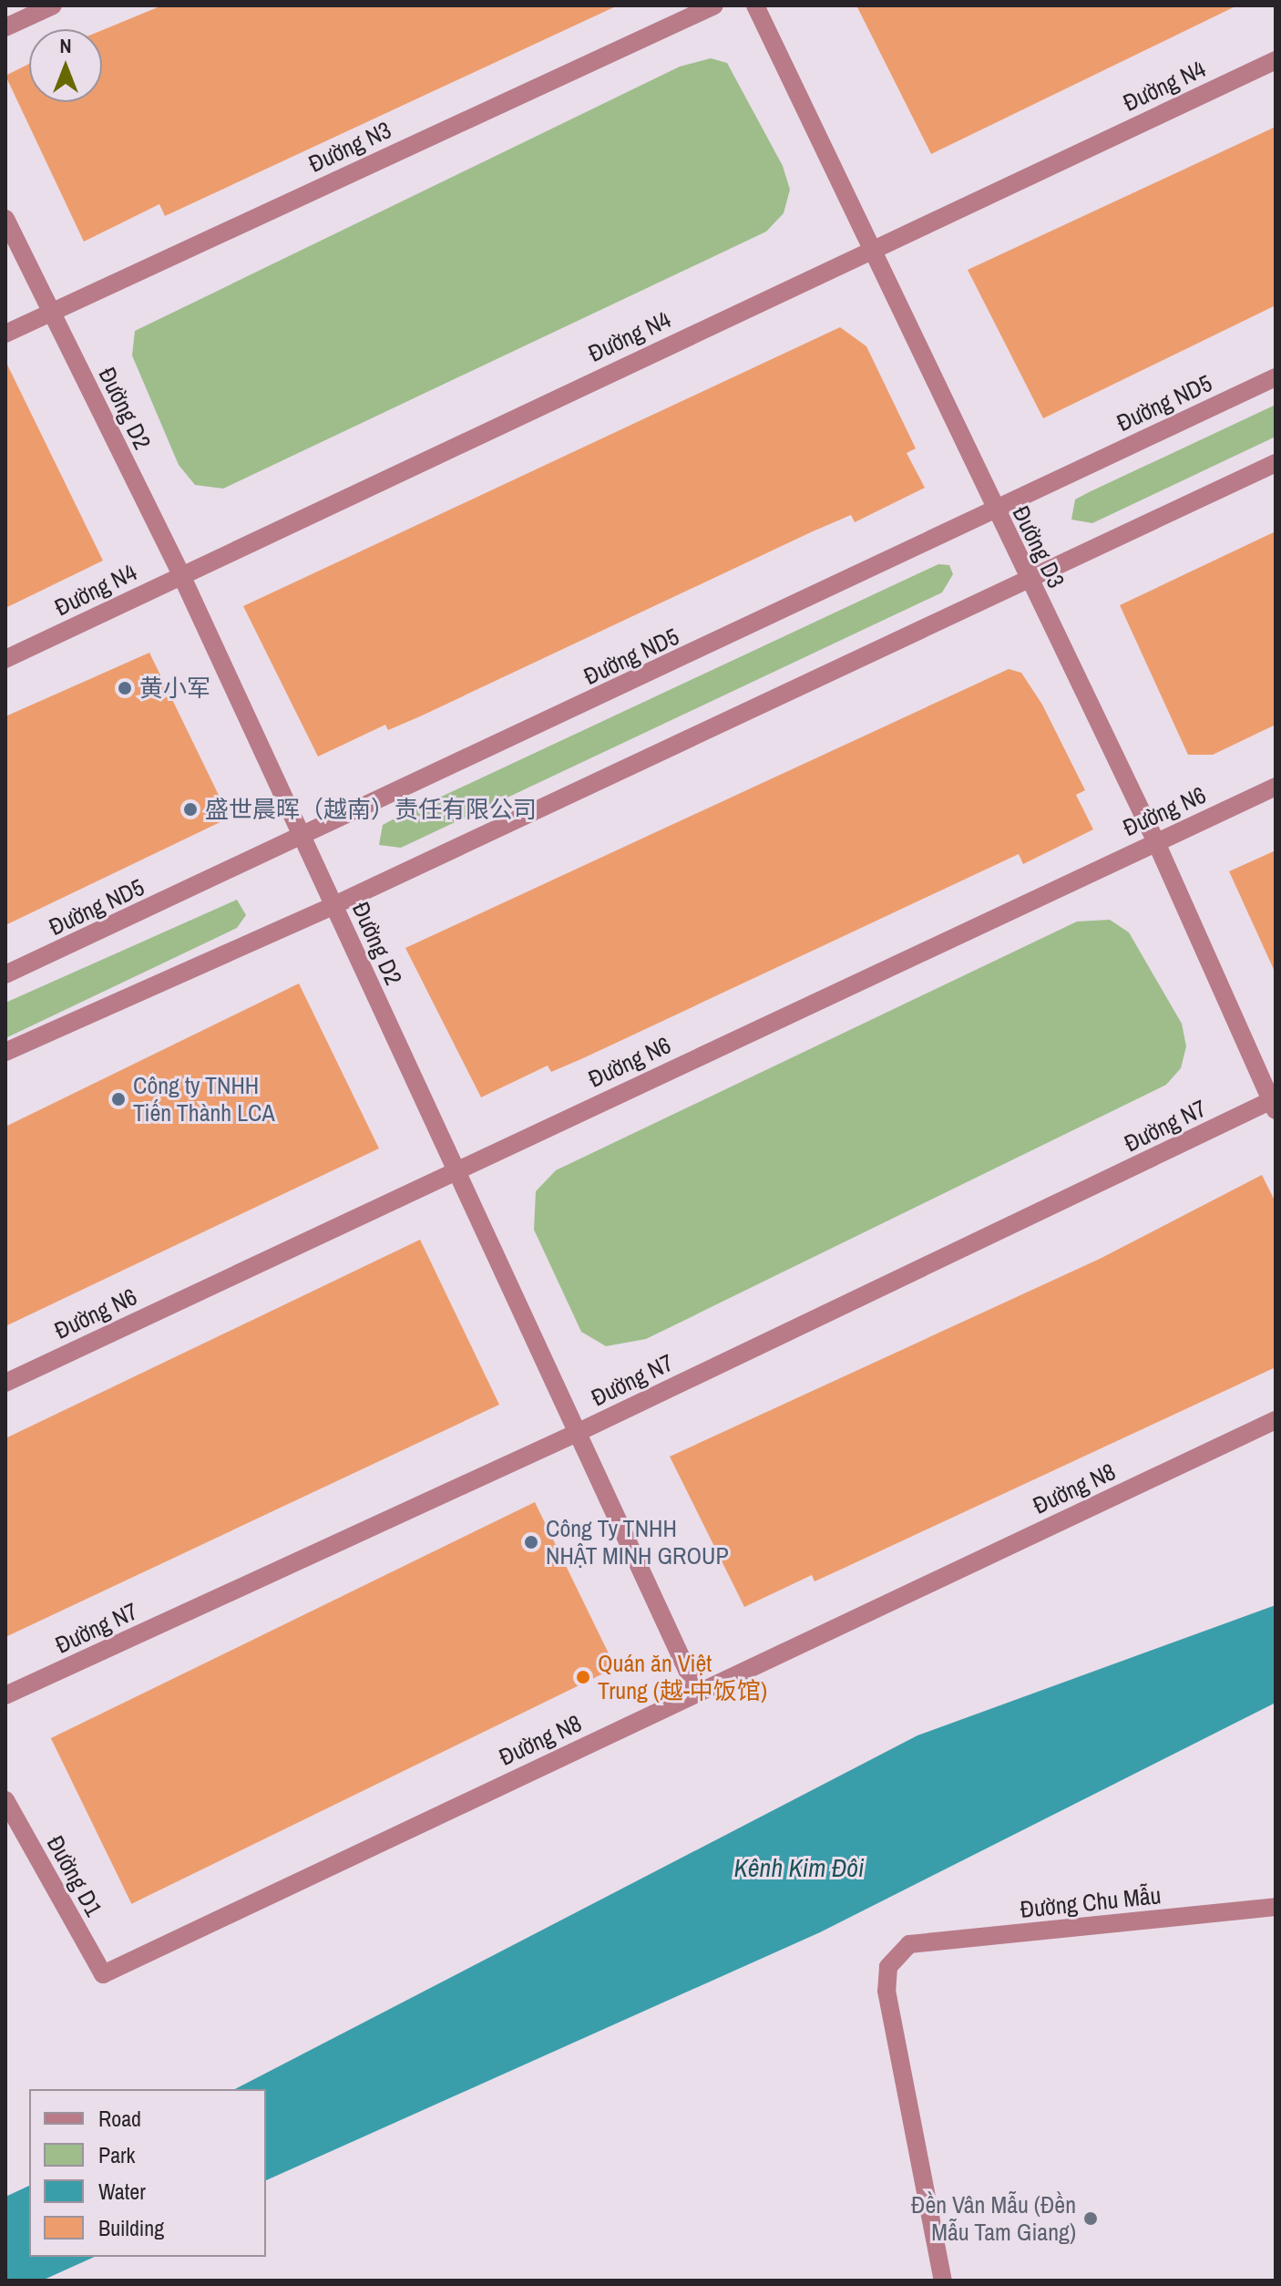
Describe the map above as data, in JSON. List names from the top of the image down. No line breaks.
{"streets":{"street":["Đường N4","Đường N3","Đường ND5","Đường D2","Đường D3","Đường N6","Đường N7","Đường N8","Đường D1","Đường Chu Mẫu"]},"crossings":[["Đường N4","Đường D2"],["Đường N4","Đường D3"],["Đường N3","Đường D2"],["Đường ND5","Đường D2"],["Đường ND5","Đường D3"],["Đường D2","Đường N6"],["Đường D2","Đường N7"],["Đường D2","Đường N8"],["Đường D3","Đường N6"],["Đường D3","Đường N7"],["Đường N8","Đường D1"]],"water":["Kênh Kim Đôi"],"places":["黄小军","盛世晨晖（越南）责任有限公司","Công ty TNHH Tiến Thành LCA","Công Ty TNHH NHẬT MINH GROUP","Quán ăn Việt Trung (越-中饭馆)","Đền Vân Mẫu (Đền Mẫu Tam Giang)"],"legend":["Road","Park","Water","Building"],"north":"top"}
